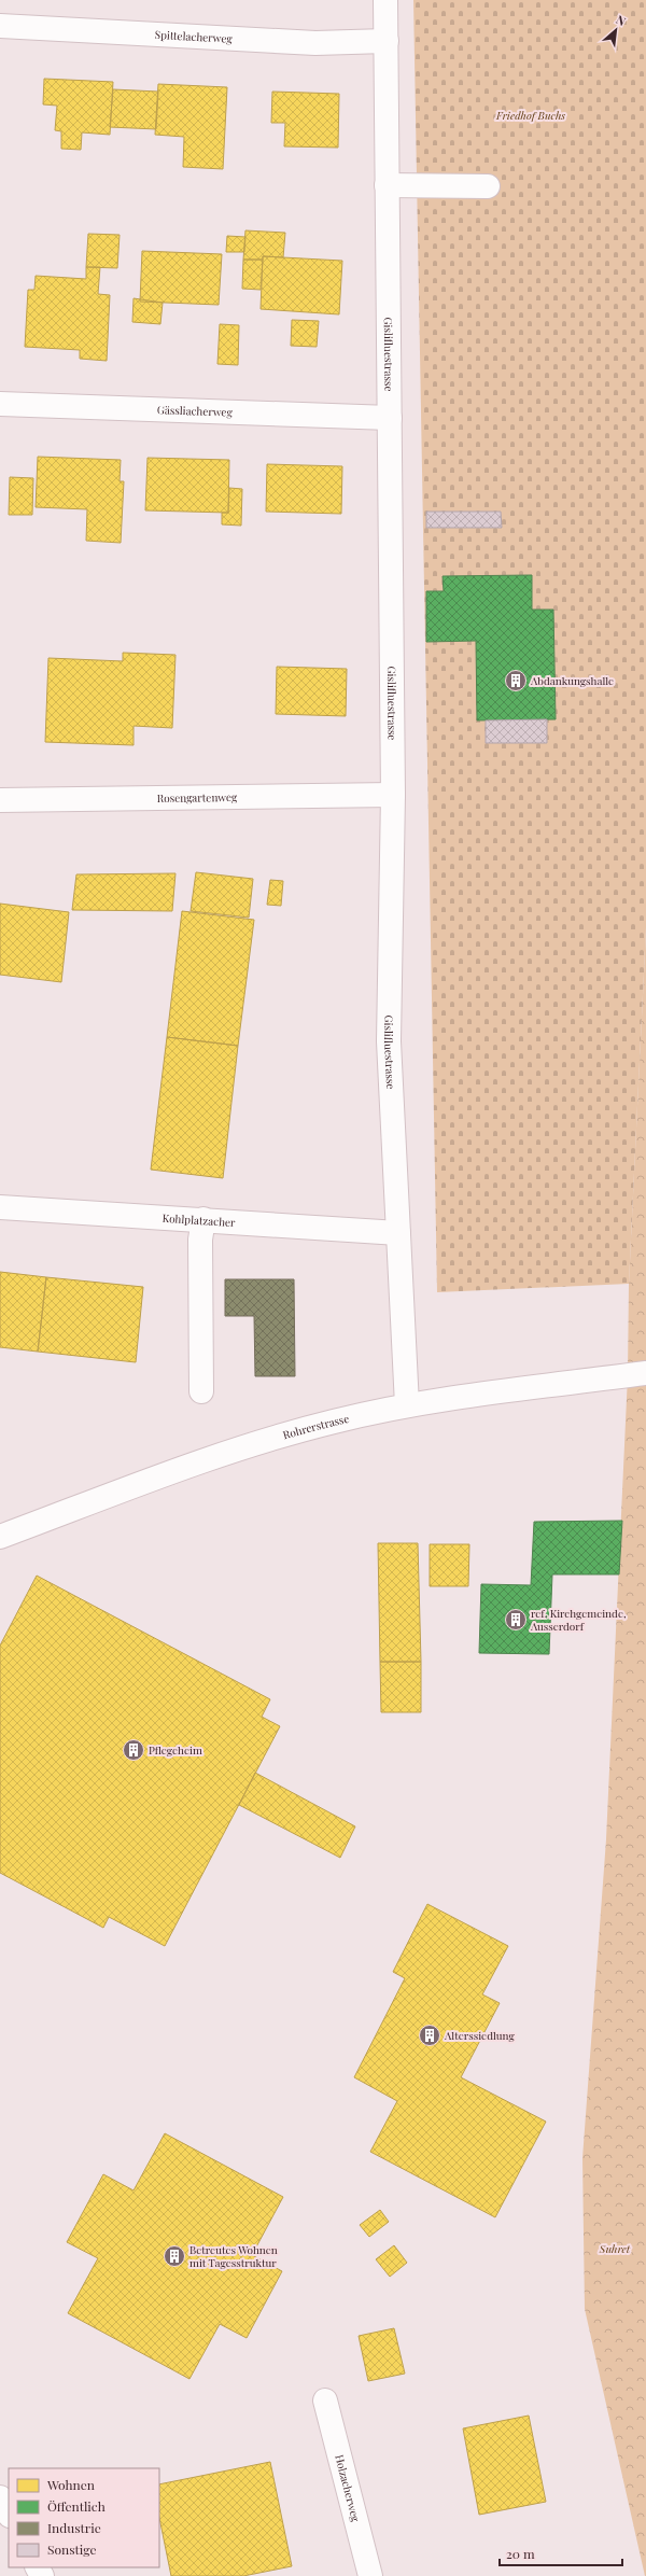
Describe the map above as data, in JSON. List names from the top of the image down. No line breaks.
{"streets":{"street":["Spittelacherweg","Gislifluestrasse","Gässliacherweg","Rosengartenweg","Kohlplatzacher","Rohrerstrasse","Holzacherweg"]},"crossings":[["Spittelacherweg","Gislifluestrasse"],["Gislifluestrasse","Gässliacherweg"],["Gislifluestrasse","Rosengartenweg"],["Gislifluestrasse","Kohlplatzacher"],["Gislifluestrasse","Rohrerstrasse"]],"parks":["Friedhof Buchs","Suhret"],"places":{"building":["Abdankungshalle","ref. Kirchgemeinde, Ausserdorf","Pflegeheim","Alterssiedlung","Betreutes Wohnen mit Tagesstruktur"]},"legend":["Wohnen","Öffentlich","Industrie","Sonstige"],"scale_bar":"20 m","north":"top right"}
